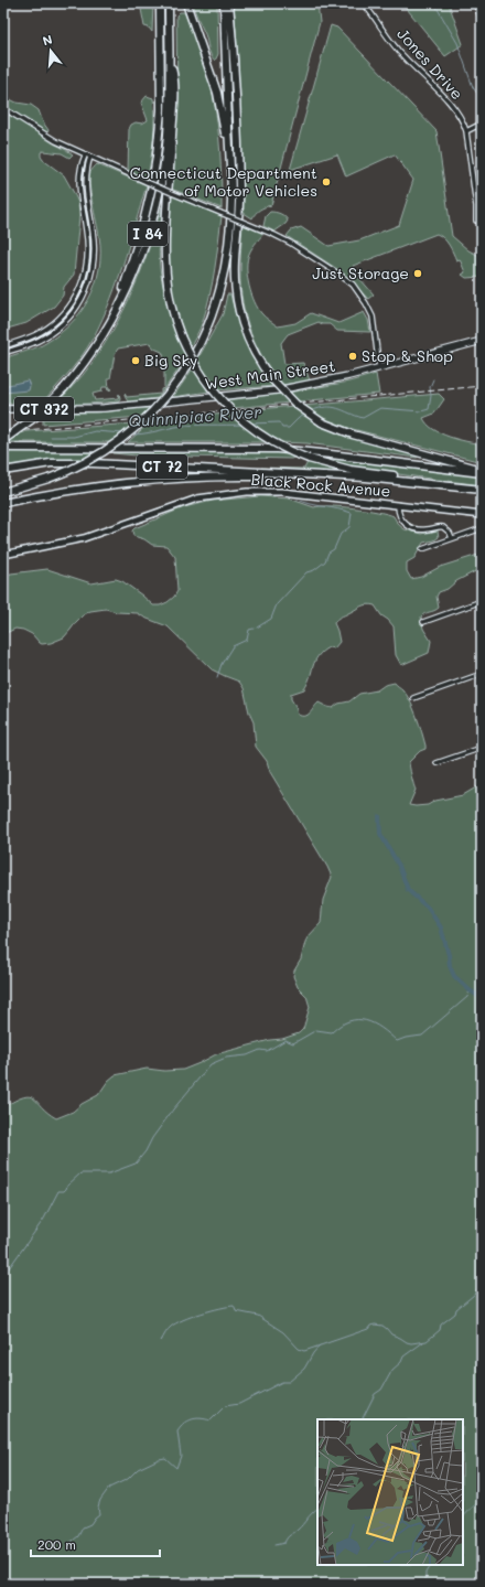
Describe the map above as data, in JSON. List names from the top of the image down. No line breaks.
{"streets":{"highway":["I 84","CT 72"],"main road":["West Main Street","CT 372"],"street":["Jones Drive","Black Rock Avenue"]},"water":["Quinnipiac River"],"places":["Connecticut Department of Motor Vehicles","Just Storage","Stop & Shop","Big Sky"],"scale_bar":"200 m","north":"top"}
